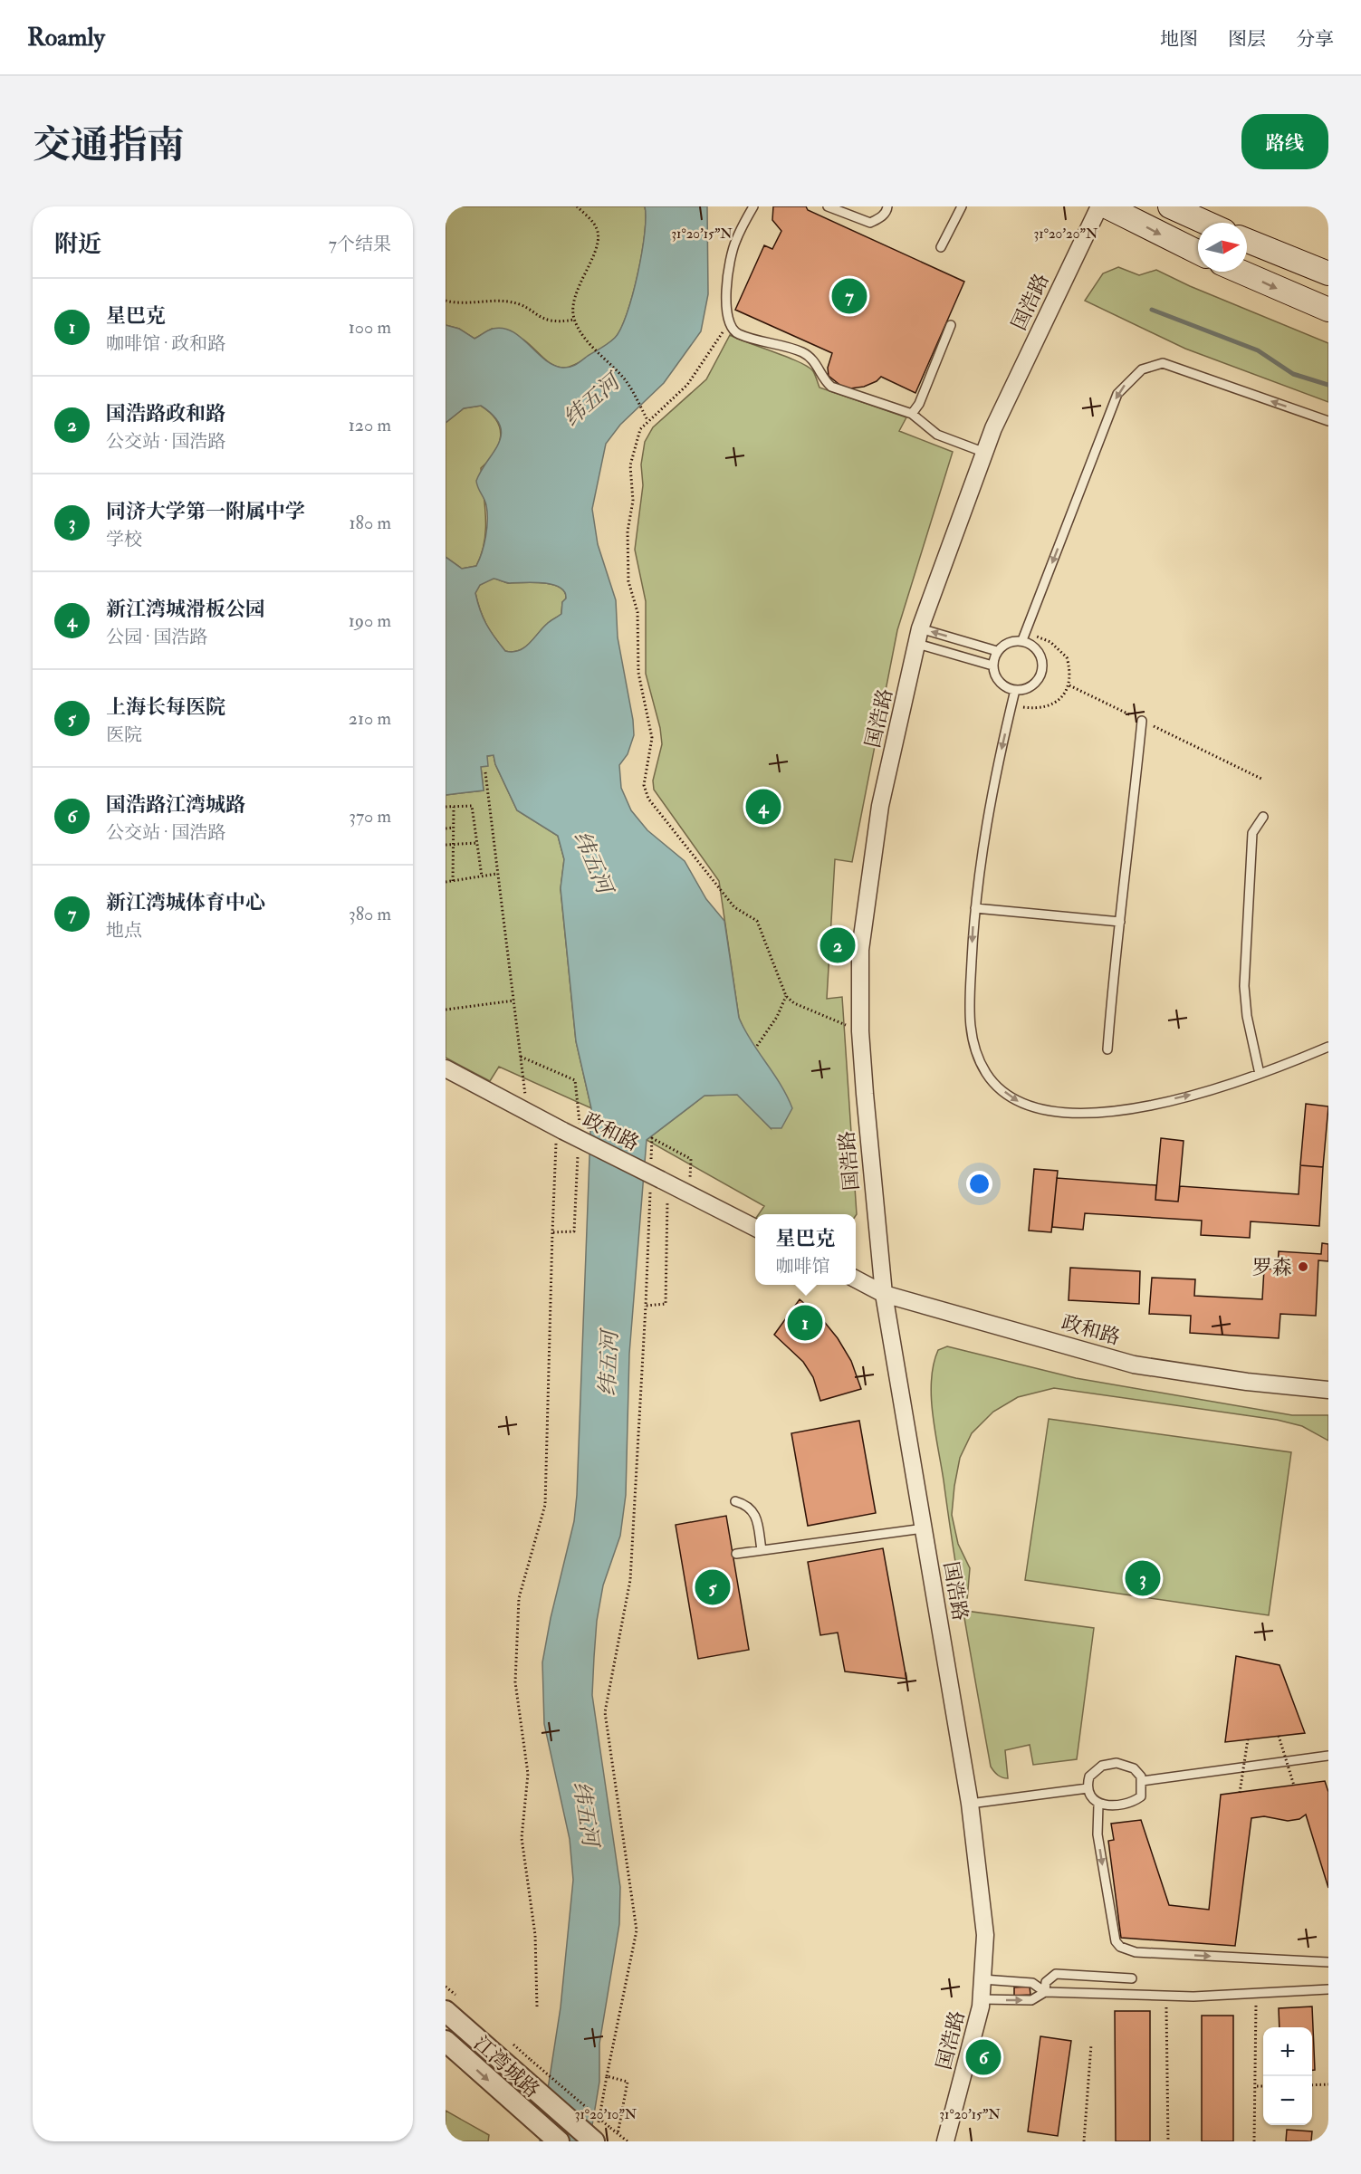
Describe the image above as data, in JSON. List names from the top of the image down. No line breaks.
{"streets":{"street":["国浩路","政和路","江湾城路"]},"crossings":[["国浩路","政和路"]],"water":["纬五河"],"places":["罗森"],"north":"right","page":{"header":"Roamly","nav":["地图","图层","分享"],"title":"交通指南","buttons":"路线","heading":["附近","7个结果"],"pins":["7","4","2","1","3","5","6"],"list":[{"mark":"1","name":"星巴克","note":"咖啡馆 · 政和路","value":"100 m"},{"mark":"2","name":"国浩路政和路","note":"公交站 · 国浩路","value":"120 m"},{"mark":"3","name":"同济大学第一附属中学","note":"学校","value":"180 m"},{"mark":"4","name":"新江湾城滑板公园","note":"公园 · 国浩路","value":"190 m"},{"mark":"5","name":"上海长每医院","note":"医院","value":"210 m"},{"mark":"6","name":"国浩路江湾城路","note":"公交站 · 国浩路","value":"370 m"},{"mark":"7","name":"新江湾城体育中心","note":"地点","value":"380 m"}],"popup":["星巴克","咖啡馆"],"map_buttons":["+","−"]},"coordinates":["31°20'15\"N","31°20'20\"N","31°20'10\"N"]}
